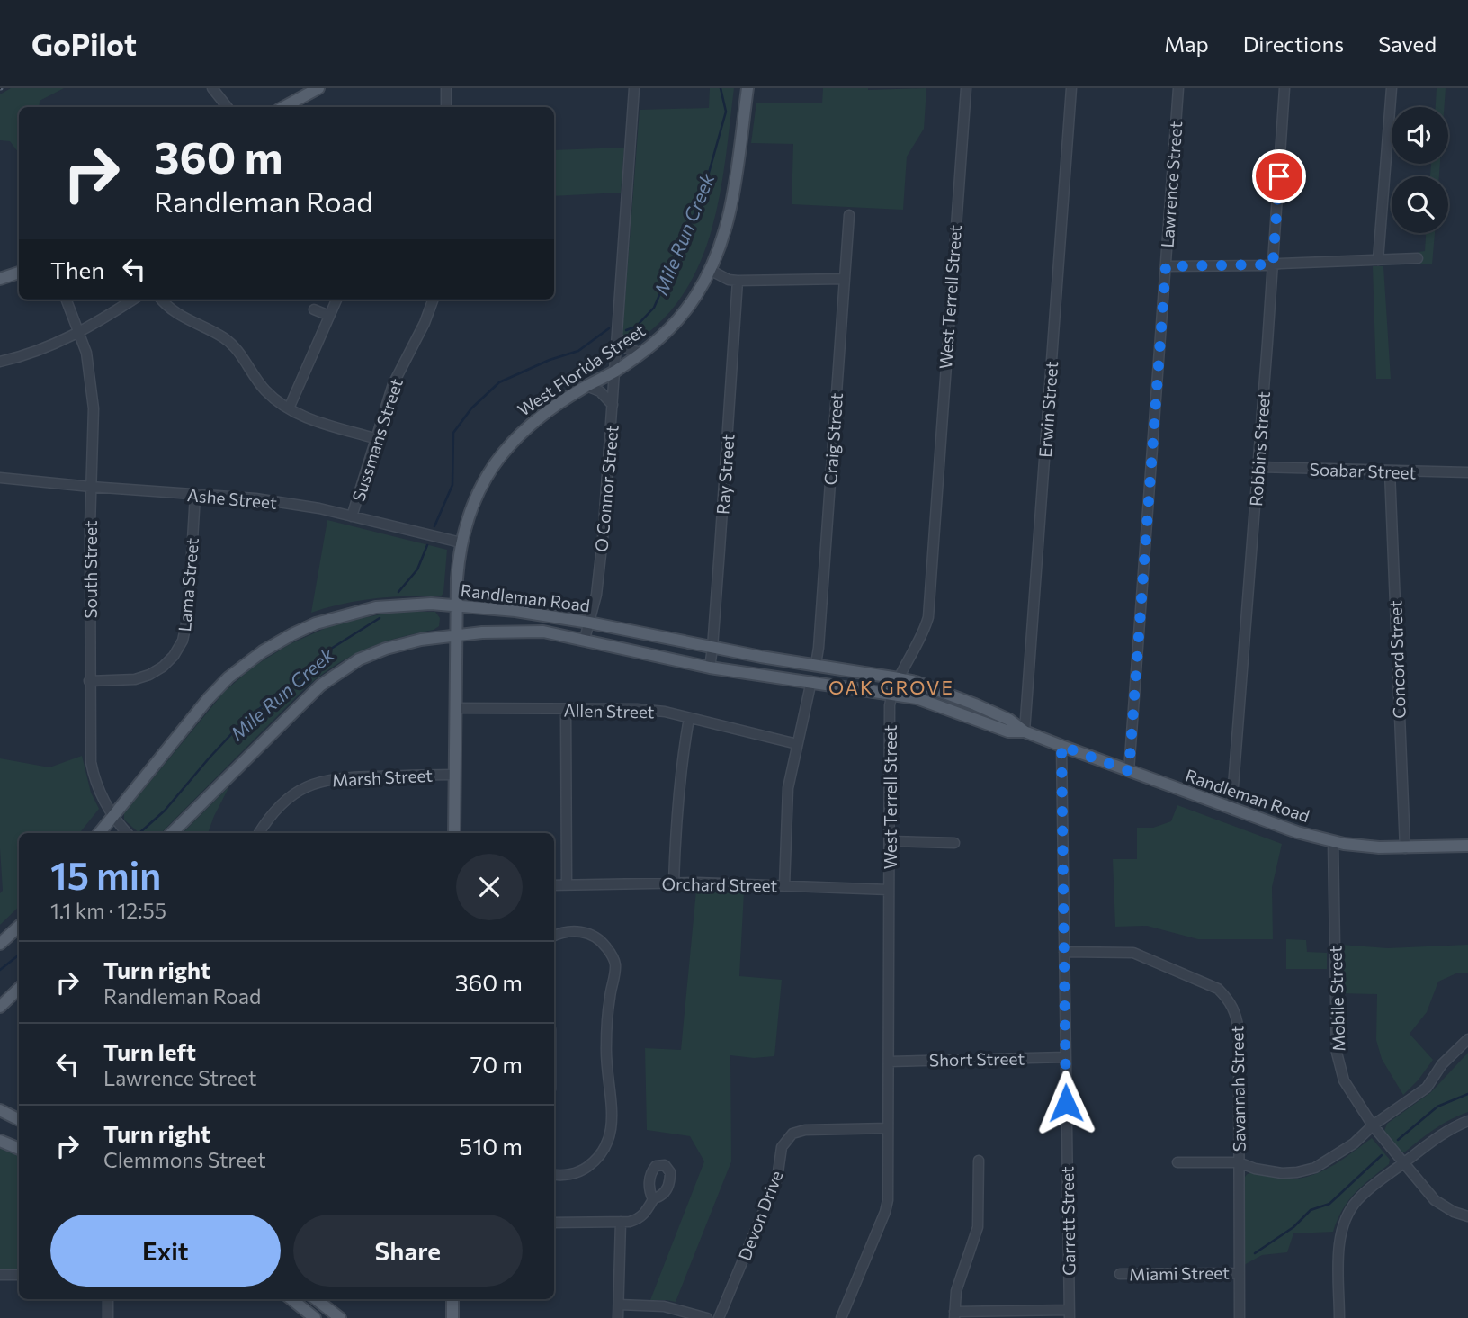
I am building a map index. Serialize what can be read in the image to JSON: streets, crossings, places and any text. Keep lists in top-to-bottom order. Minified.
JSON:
{"streets":{"main road":["West Florida Street","Randleman Road"],"street":["Lawrence Street","West Terrell Street","Erwin Street","Craig Street","Sussmans Street","Robbins Street","Soabar Street","Ray Street","O Connor Street","Ashe Street","South Street","Lama Street","Concord Street","Allen Street","Marsh Street","Orchard Street","Mobile Street","Short Street","Savannah Street","Devon Drive","Garrett Street","Miami Street"]},"crossings":[["Lawrence Street","Randleman Road"],["West Terrell Street","Randleman Road"],["West Terrell Street","Orchard Street"],["West Terrell Street","Short Street"],["West Terrell Street","Devon Drive"],["West Florida Street","O Connor Street"],["West Florida Street","Ashe Street"],["West Florida Street","Randleman Road"],["West Florida Street","Allen Street"],["West Florida Street","Marsh Street"],["Erwin Street","Randleman Road"],["Craig Street","Randleman Road"],["Sussmans Street","Ashe Street"],["Robbins Street","Soabar Street"],["Robbins Street","Randleman Road"],["Soabar Street","Concord Street"],["Ray Street","Randleman Road"],["O Connor Street","Randleman Road"],["Ashe Street","South Street"],["Ashe Street","Lama Street"],["South Street","Lama Street"],["South Street","Randleman Road"],["Randleman Road","Concord Street"],["Randleman Road","Mobile Street"],["Randleman Road","Garrett Street"],["Short Street","Garrett Street"],["Savannah Street","Garrett Street"],["Savannah Street","Miami Street"]],"districts":["OAK GROVE"],"water":["Mile Run Creek"],"page":{"header":"GoPilot","nav":["Map","Directions","Saved"],"turn":["360 m","Randleman Road"],"then":"Then","heading":["15 min","1.1 km · 12:55"],"list":[{"name":"Turn right","note":"Randleman Road","value":"360 m"},{"name":"Turn left","note":"Lawrence Street","value":"70 m"},{"name":"Turn right","note":"Clemmons Street","value":"510 m"}],"buttons":["Exit","Share"]}}
